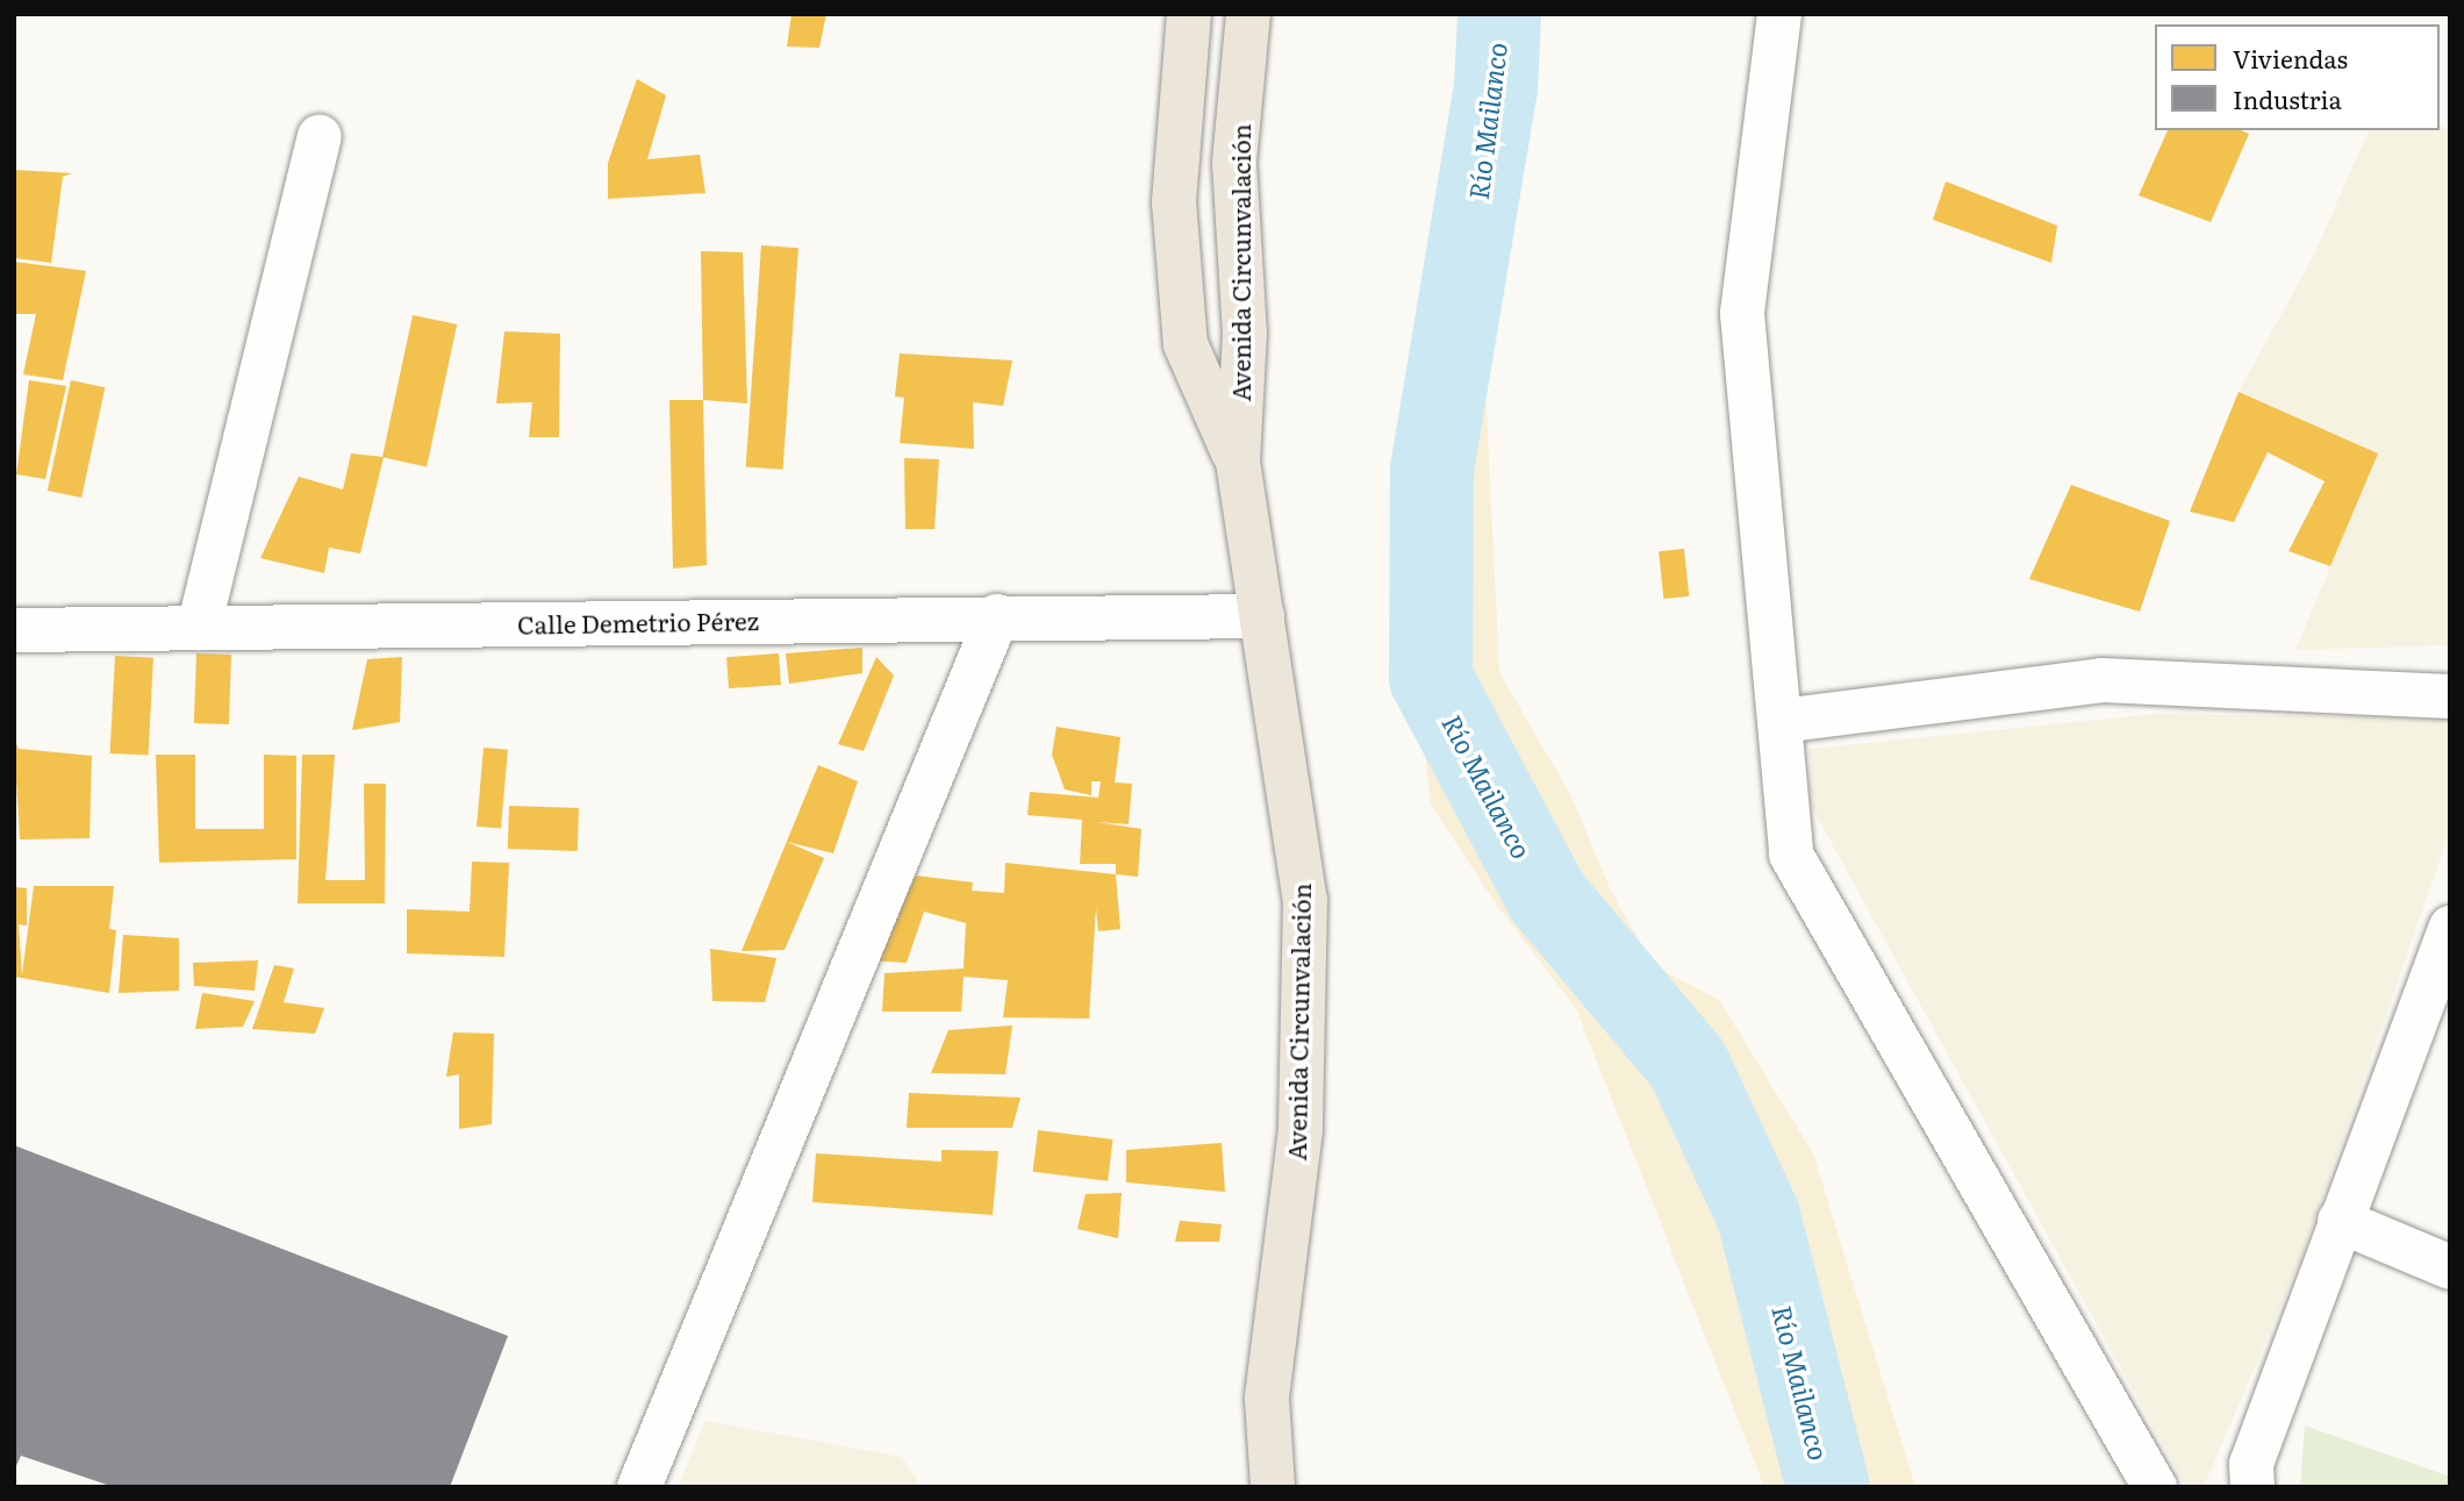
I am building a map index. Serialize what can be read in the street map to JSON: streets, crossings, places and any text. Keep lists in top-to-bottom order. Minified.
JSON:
{"streets":{"main road":["Avenida Circunvalación"],"street":["Calle Demetrio Pérez"]},"crossings":[["Avenida Circunvalación","Calle Demetrio Pérez"]],"water":["Río Mailanco"],"legend":["Viviendas","Industria"]}
